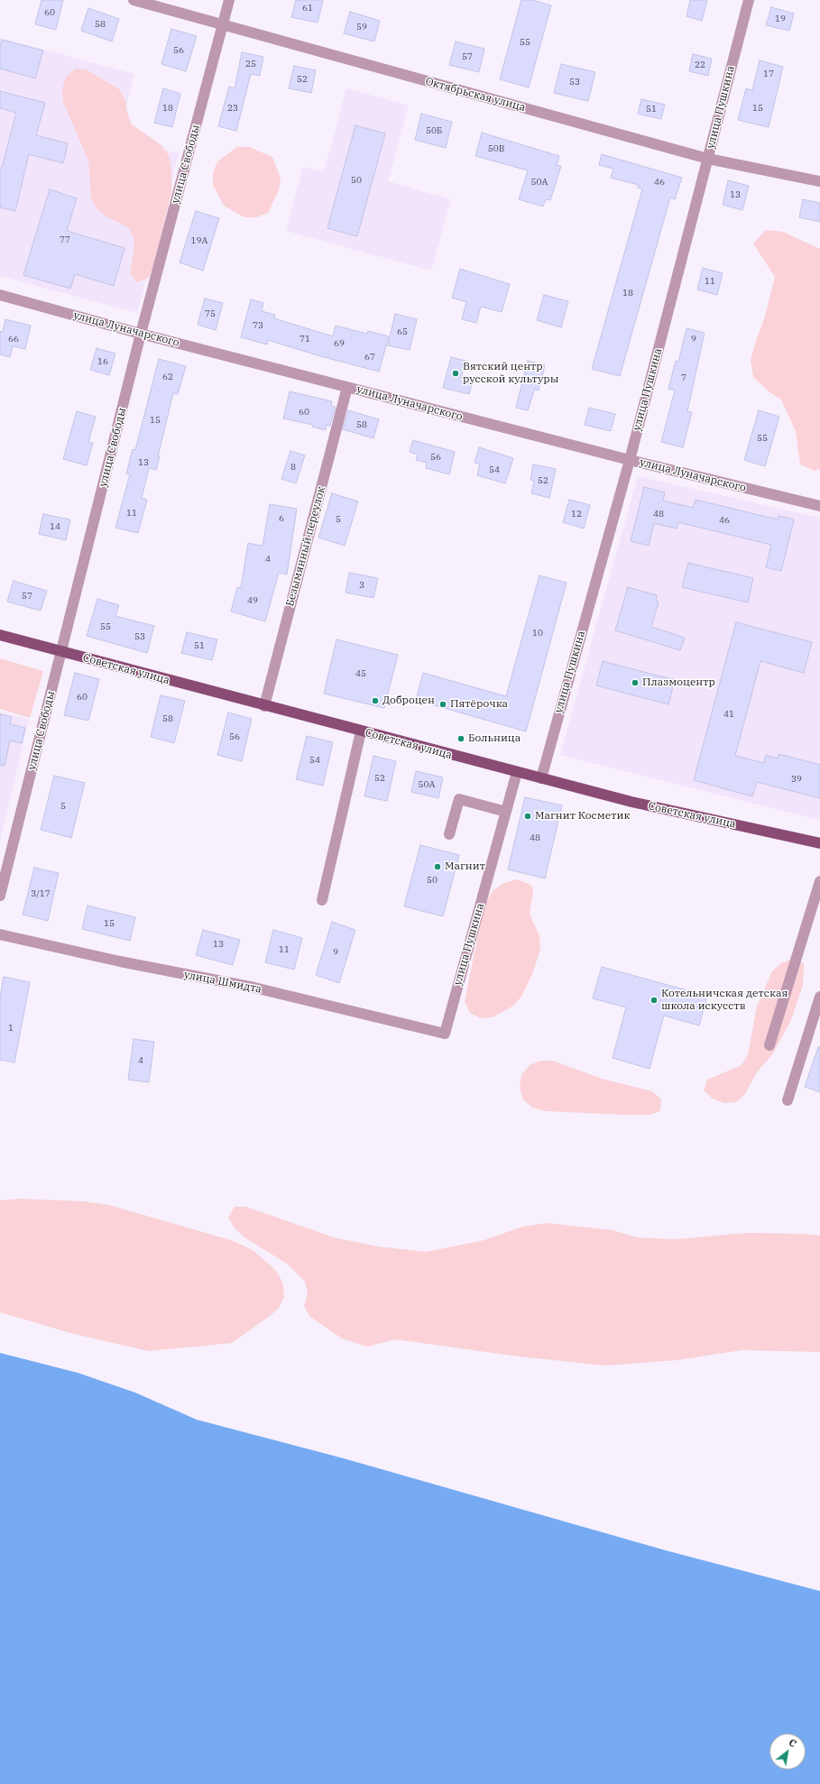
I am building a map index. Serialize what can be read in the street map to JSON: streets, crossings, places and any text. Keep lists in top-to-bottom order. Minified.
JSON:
{"streets":{"main road":["Советская улица"],"street":["Октябрьская улица","улица Пушкина","улица Свободы","улица Луначарского","Безымянный переулок","улица Шмидта"]},"crossings":[["Октябрьская улица","улица Пушкина"],["Октябрьская улица","улица Свободы"],["улица Пушкина","улица Луначарского"],["улица Пушкина","Советская улица"],["улица Пушкина","улица Шмидта"],["улица Свободы","улица Луначарского"],["улица Свободы","Советская улица"],["улица Луначарского","Безымянный переулок"],["Безымянный переулок","Советская улица"]],"places":["Вятский центр русской культуры","Плазмоцентр","Доброцен","Пятёрочка","Больница","Магнит Косметик","Магнит","Котельничская детская школа искусств"],"house_numbers":["61","60","19","58","59","55","56","57","25","22","17","52","53","18","23","15","51","50Б","50В","50","50А","46","13","77","19А","11","18","75","73","65","66","71","9","69","67","16","62","7","60","15","58","55","56","13","8","54","52","11","12","48","6","5","46","14","4","3","57","49","55","10","53","51","45","60","41","58","56","54","52","39","50А","5","48","50","3/17","15","13","11","9","1","4"],"north":"top right"}
